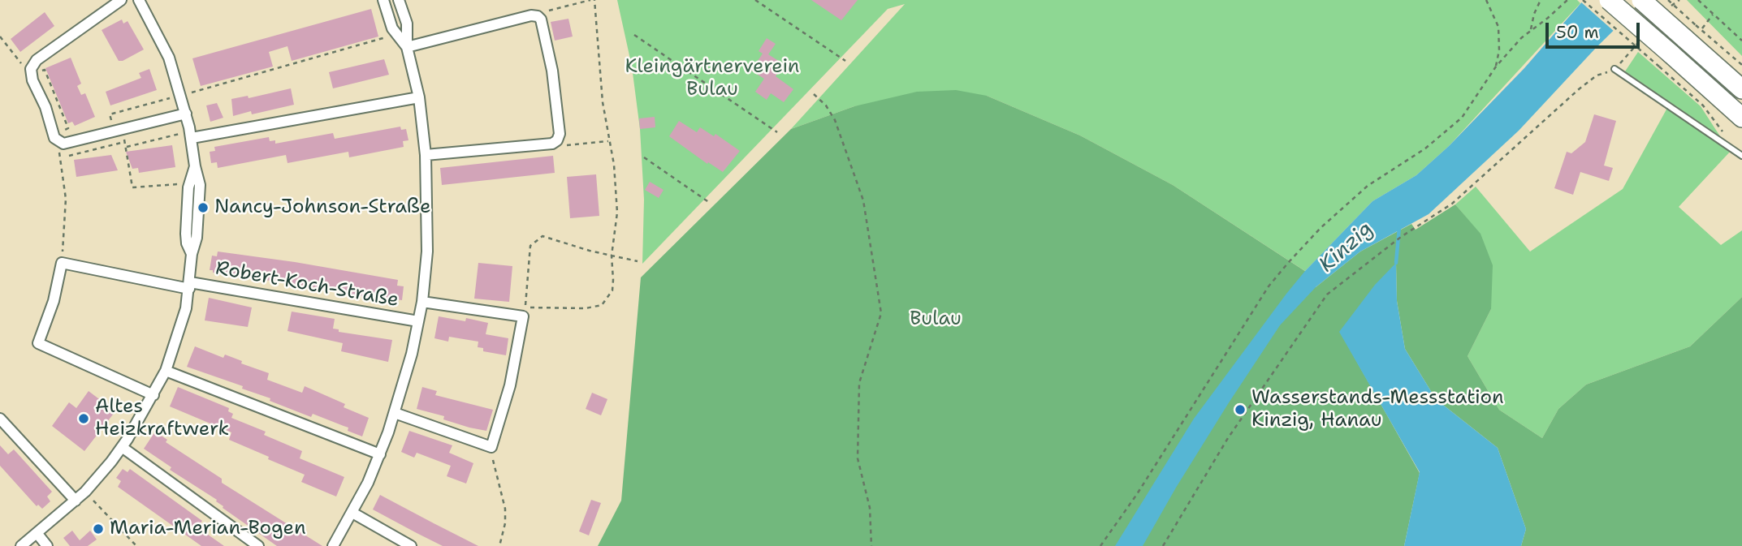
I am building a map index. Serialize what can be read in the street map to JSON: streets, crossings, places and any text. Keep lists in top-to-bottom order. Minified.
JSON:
{"streets":{"street":["Robert-Koch-Straße"]},"water":["Kinzig"],"parks":["Kleingärtnerverein Bulau","Bulau"],"places":["Nancy-Johnson-Straße","Wasserstands-Messstation Kinzig, Hanau","Altes Heizkraftwerk","Maria-Merian-Bogen"],"scale_bar":"50 m"}
